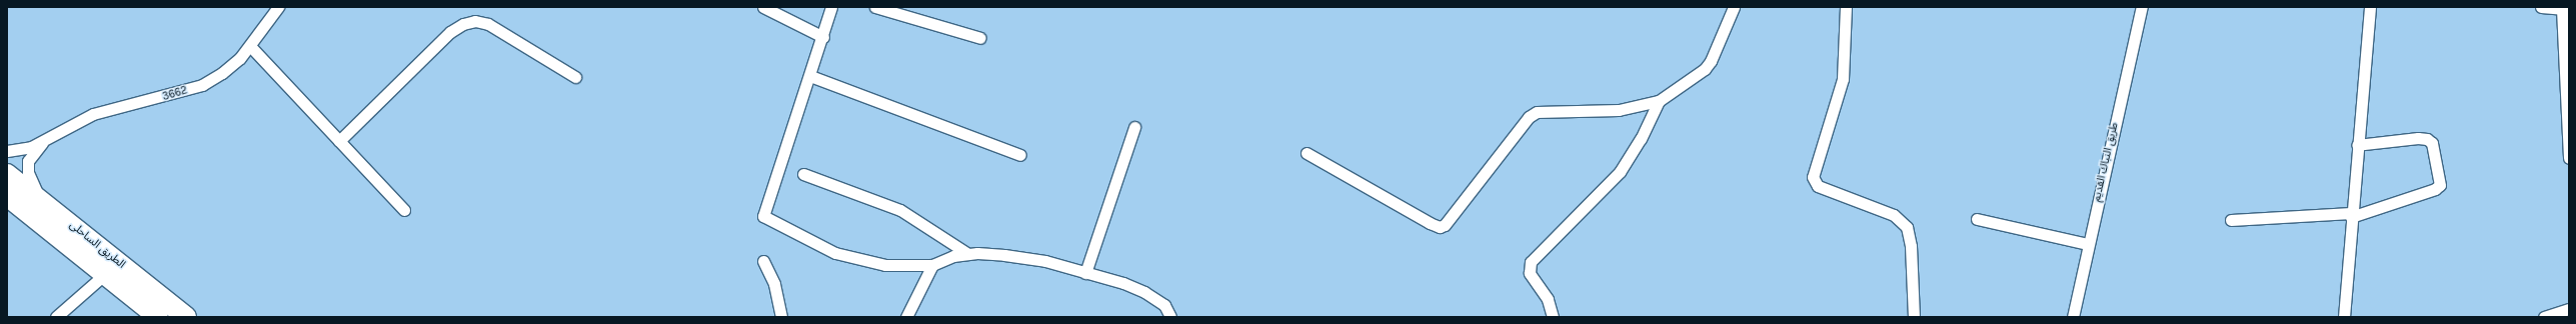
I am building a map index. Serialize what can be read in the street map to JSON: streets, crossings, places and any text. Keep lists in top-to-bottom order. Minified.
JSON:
{"streets":{"highway":["الطريق الساحلى"],"street":["3662","طريق النباك القديم"]},"crossings":[["3662","الطريق الساحلى"]]}
